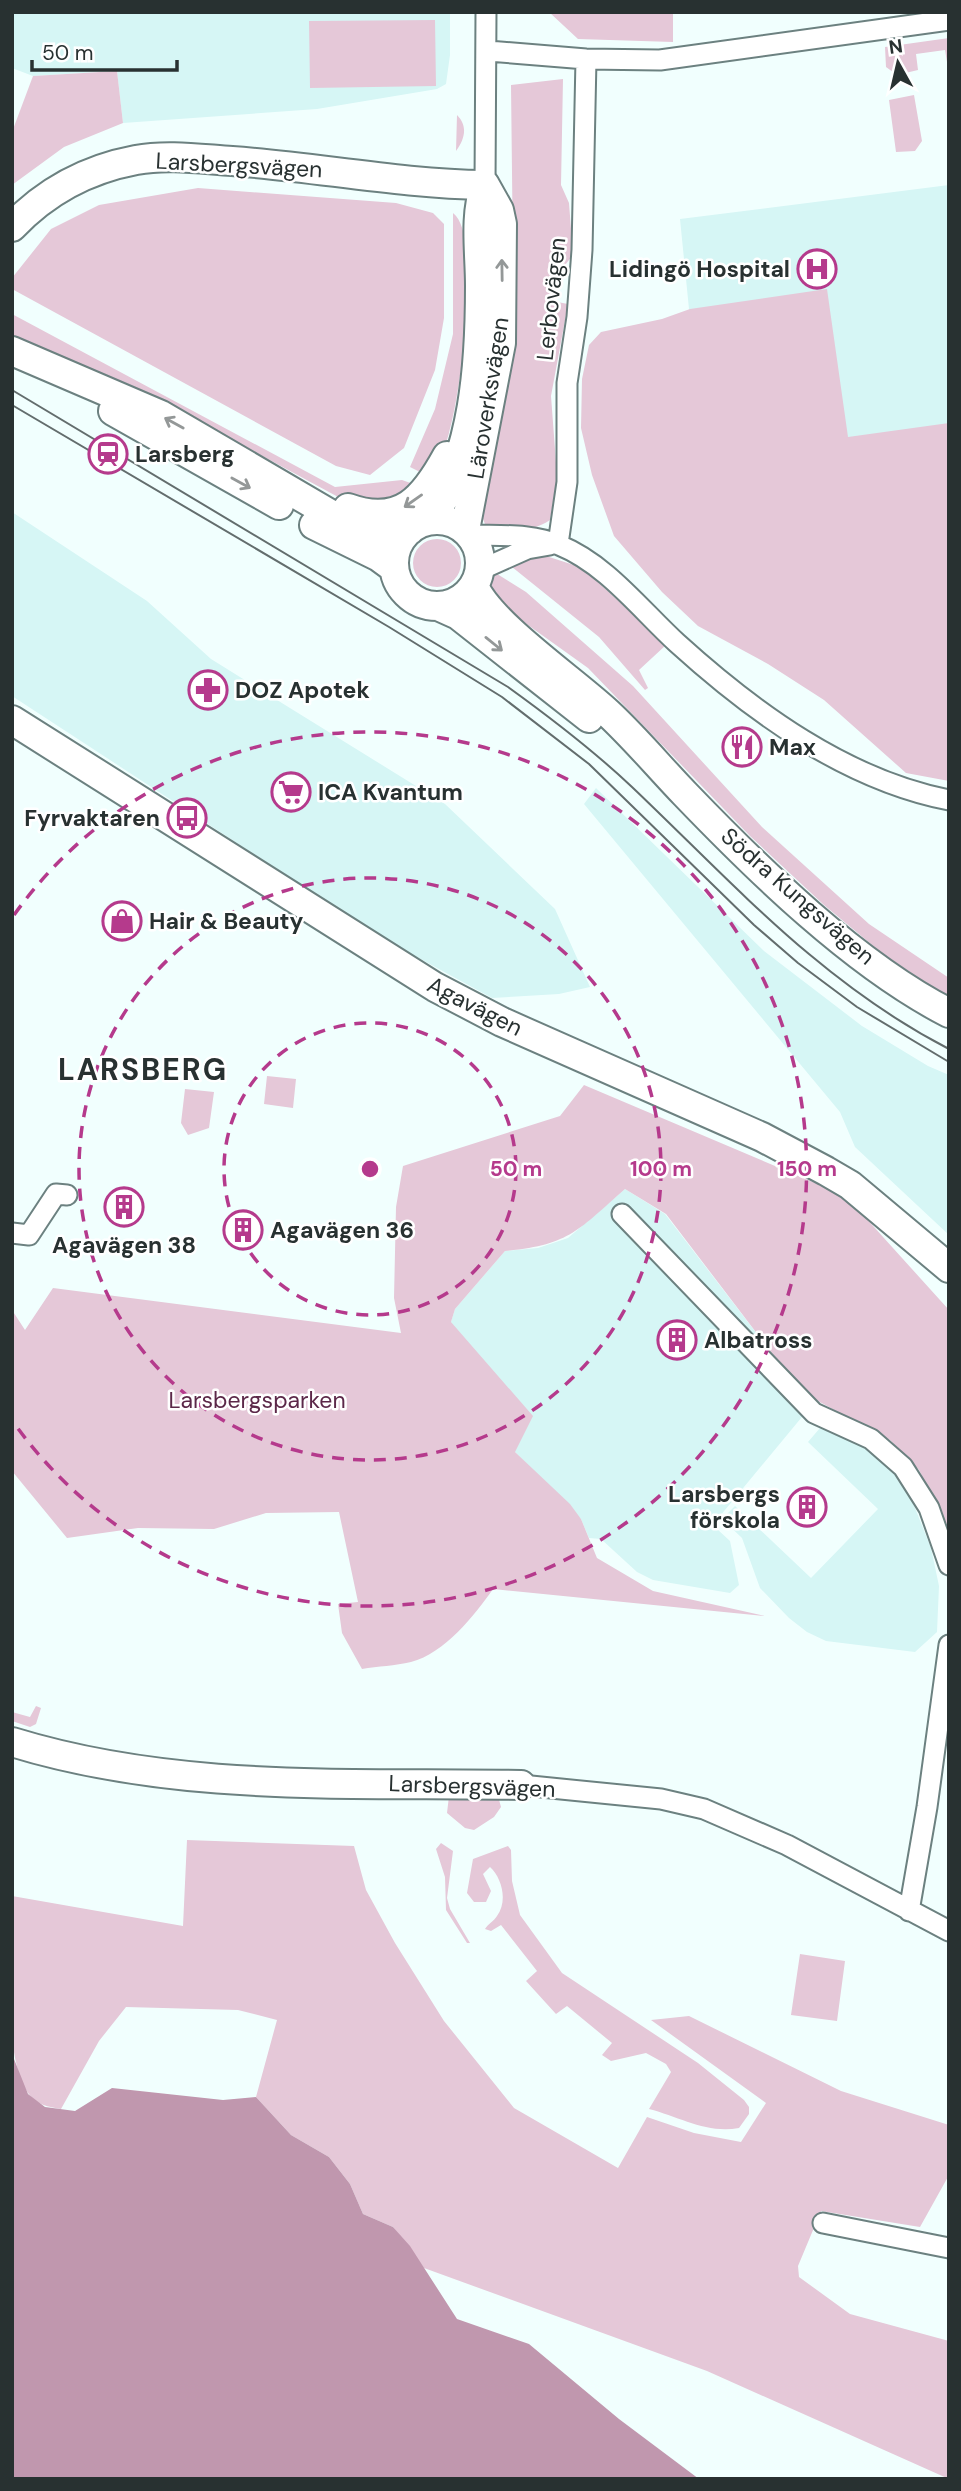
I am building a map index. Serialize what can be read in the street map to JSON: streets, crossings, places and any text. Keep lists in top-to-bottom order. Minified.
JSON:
{"streets":{"street":["Larsbergsvägen","Lerbovägen","Läroverksvägen","Södra Kungsvägen","Agavägen"]},"crossings":[["Larsbergsvägen","Läroverksvägen"],["Läroverksvägen","Södra Kungsvägen"]],"districts":["LARSBERG"],"parks":["Larsbergsparken"],"places":{"hospital":["Lidingö Hospital"],"station":["Larsberg"],"pharmacy":["DOZ Apotek"],"restaurant":["Max"],"supermarket":["ICA Kvantum"],"bus stop":["Fyrvaktaren"],"shop":["Hair & Beauty"],"building":["Agavägen 38","Agavägen 36","Albatross","Larsbergs förskola"]},"scale_bar":"50 m","north":"top","rings":["50 m","100 m","150 m"]}
